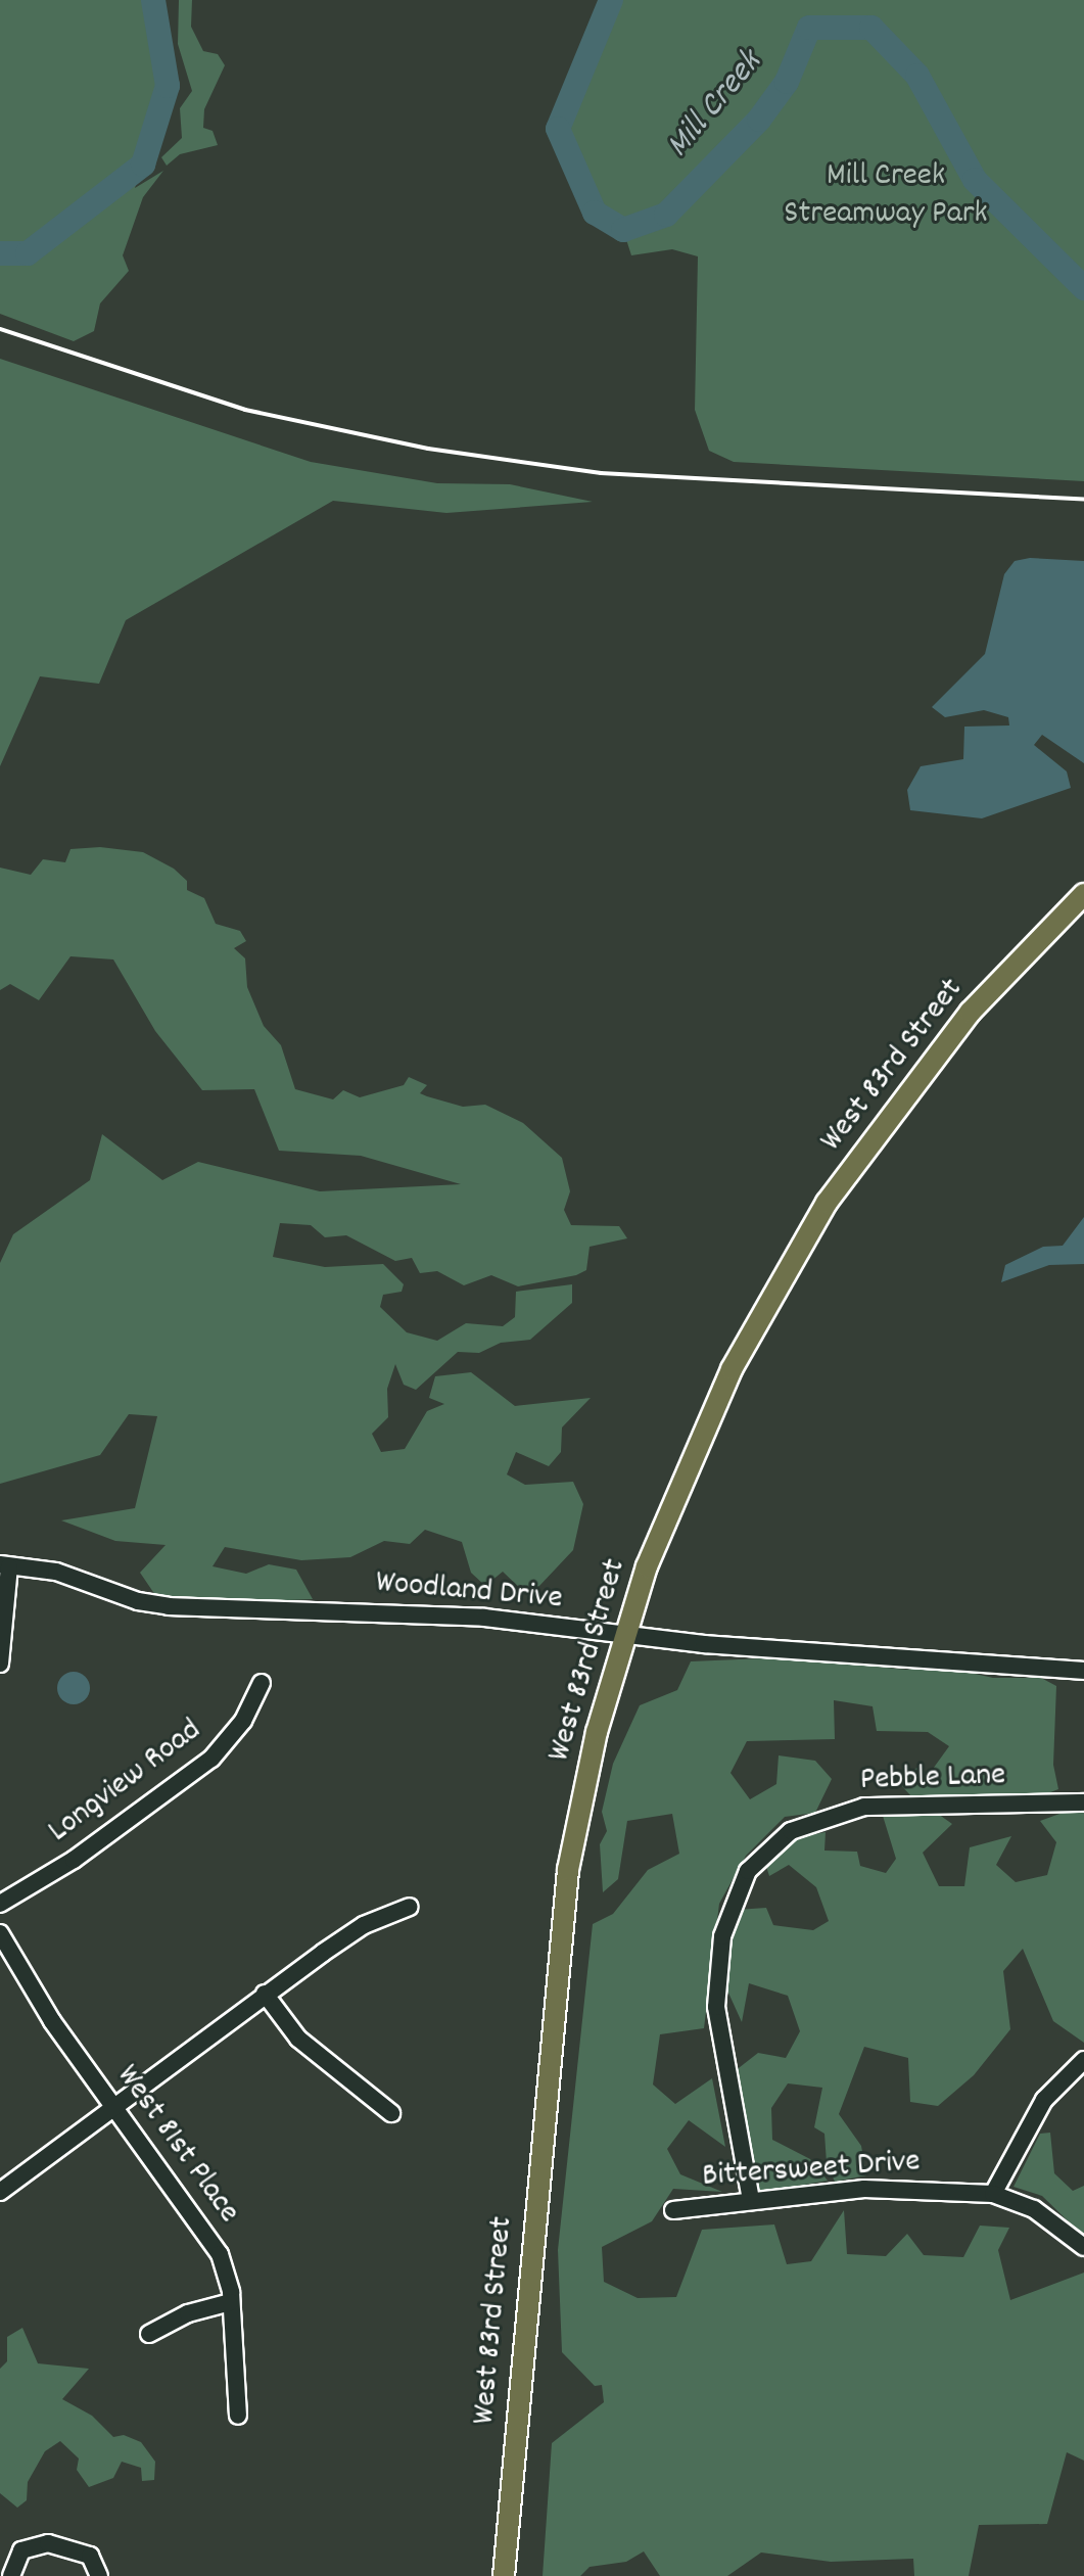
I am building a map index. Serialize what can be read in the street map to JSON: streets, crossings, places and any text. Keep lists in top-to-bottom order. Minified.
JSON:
{"streets":{"main road":["West 83rd Street"],"street":["Woodland Drive","Pebble Lane","Longview Road","West 81st Place","Bittersweet Drive"]},"crossings":[["West 83rd Street","Woodland Drive"],["Pebble Lane","Bittersweet Drive"]],"water":["Mill Creek"],"parks":["Mill Creek Streamway Park"]}
